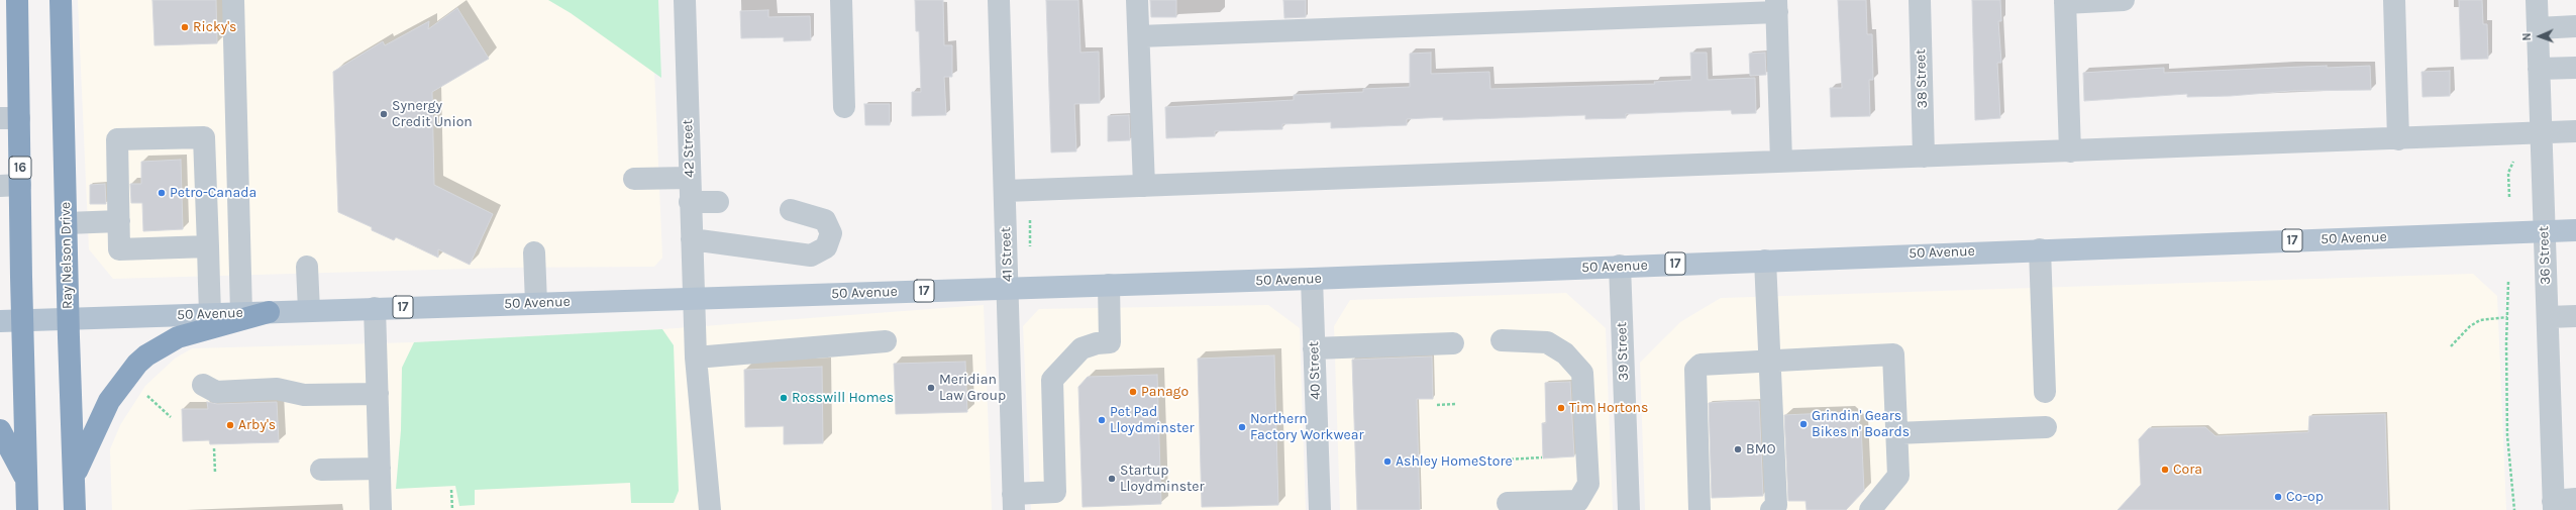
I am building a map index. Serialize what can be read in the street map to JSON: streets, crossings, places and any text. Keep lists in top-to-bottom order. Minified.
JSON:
{"streets":{"highway":["16","Ray Nelson Drive"],"main road":["50 Avenue","17"],"street":["38 Street","42 Street","41 Street","36 Street","39 Street","40 Street"]},"crossings":[["42 Street","50 Avenue"],["16","50 Avenue"],["50 Avenue","41 Street"],["50 Avenue","Ray Nelson Drive"],["50 Avenue","36 Street"],["50 Avenue","39 Street"],["50 Avenue","40 Street"]],"places":["Ricky's","Synergy Credit Union","Petro-Canada","Meridian Law Group","Panago","Rosswill Homes","Tim Hortons","Pet Pad Lloydminster","Grindin' Gears Bikes n' Boards","Arby's","Northern Factory Workwear","BMO","Ashley HomeStore","Cora","Startup Lloydminster","Co-op"],"north":"left"}
